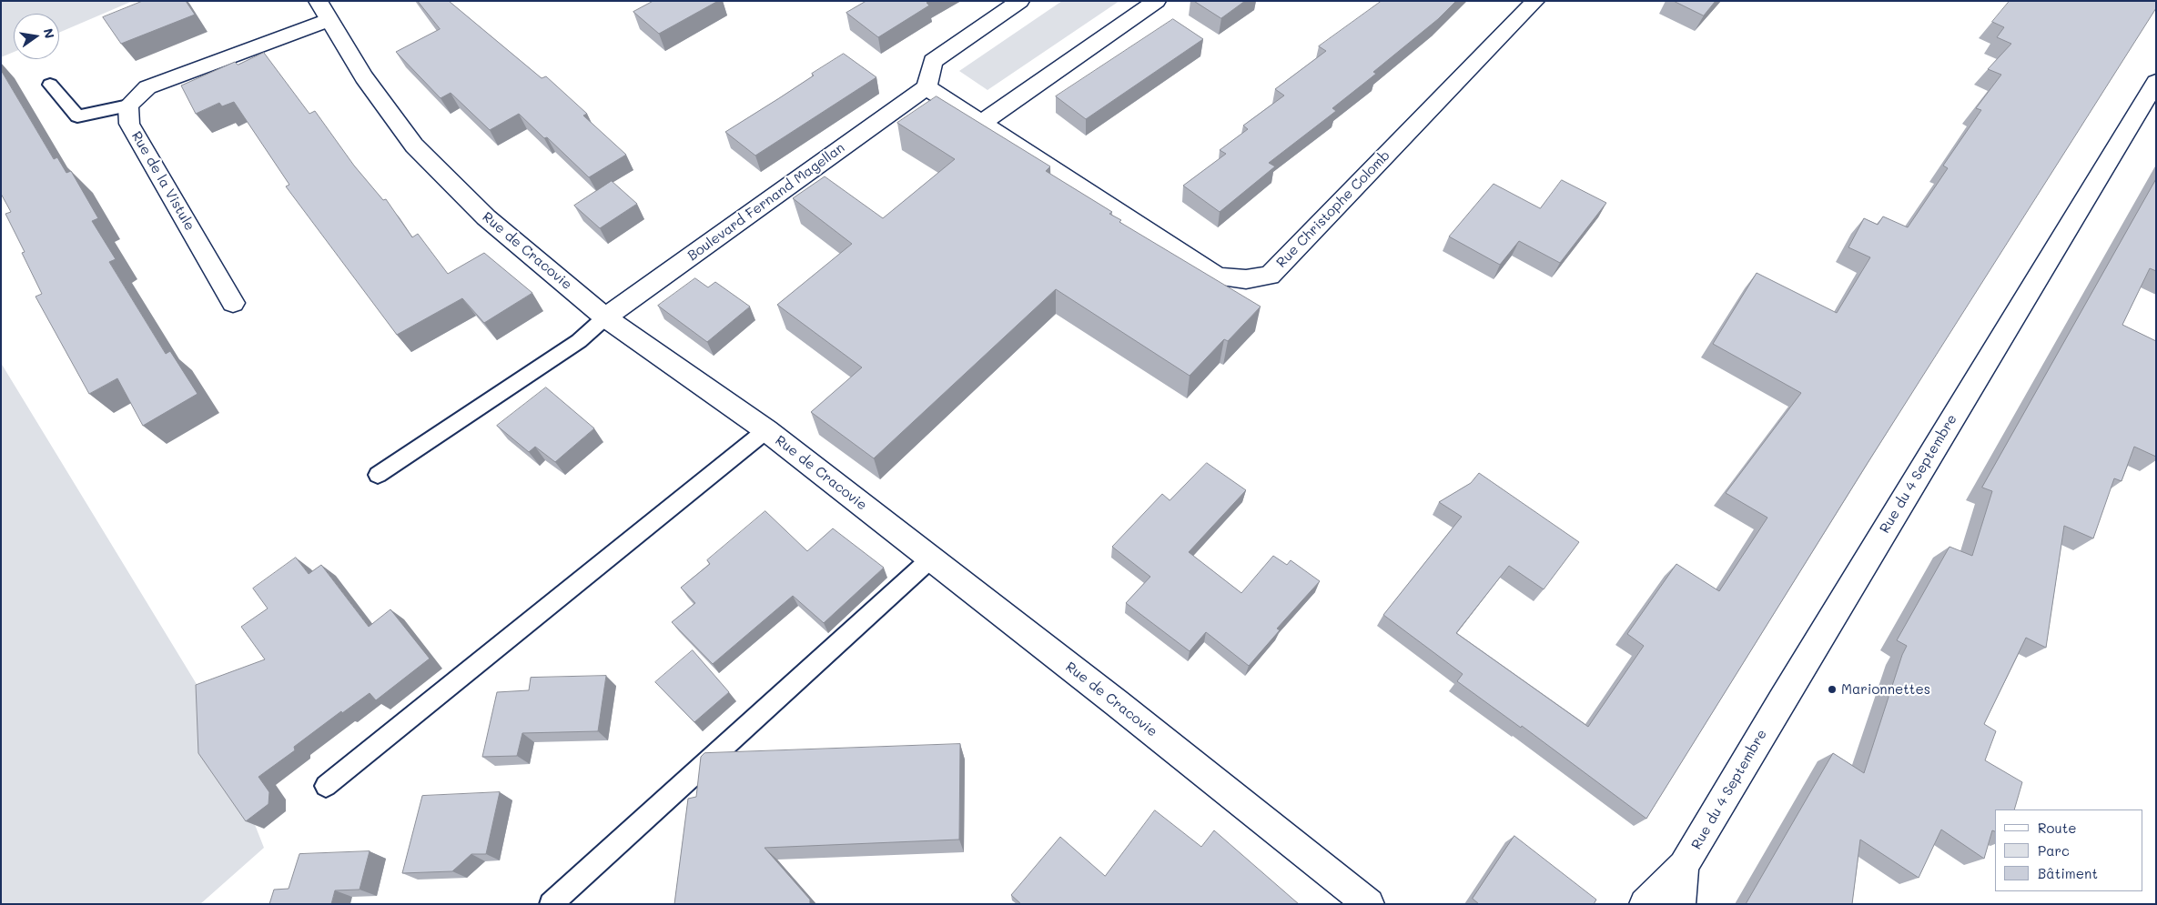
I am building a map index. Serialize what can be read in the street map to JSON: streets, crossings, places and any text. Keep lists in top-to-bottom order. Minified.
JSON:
{"streets":{"street":["Rue de la Vistule","Boulevard Fernand Magellan","Rue Christophe Colomb","Rue de Cracovie","Rue du 4 Septembre"]},"crossings":[["Boulevard Fernand Magellan","Rue de Cracovie"]],"places":["Marionnettes"],"legend":["Route","Parc","Bâtiment"],"north":"right"}
